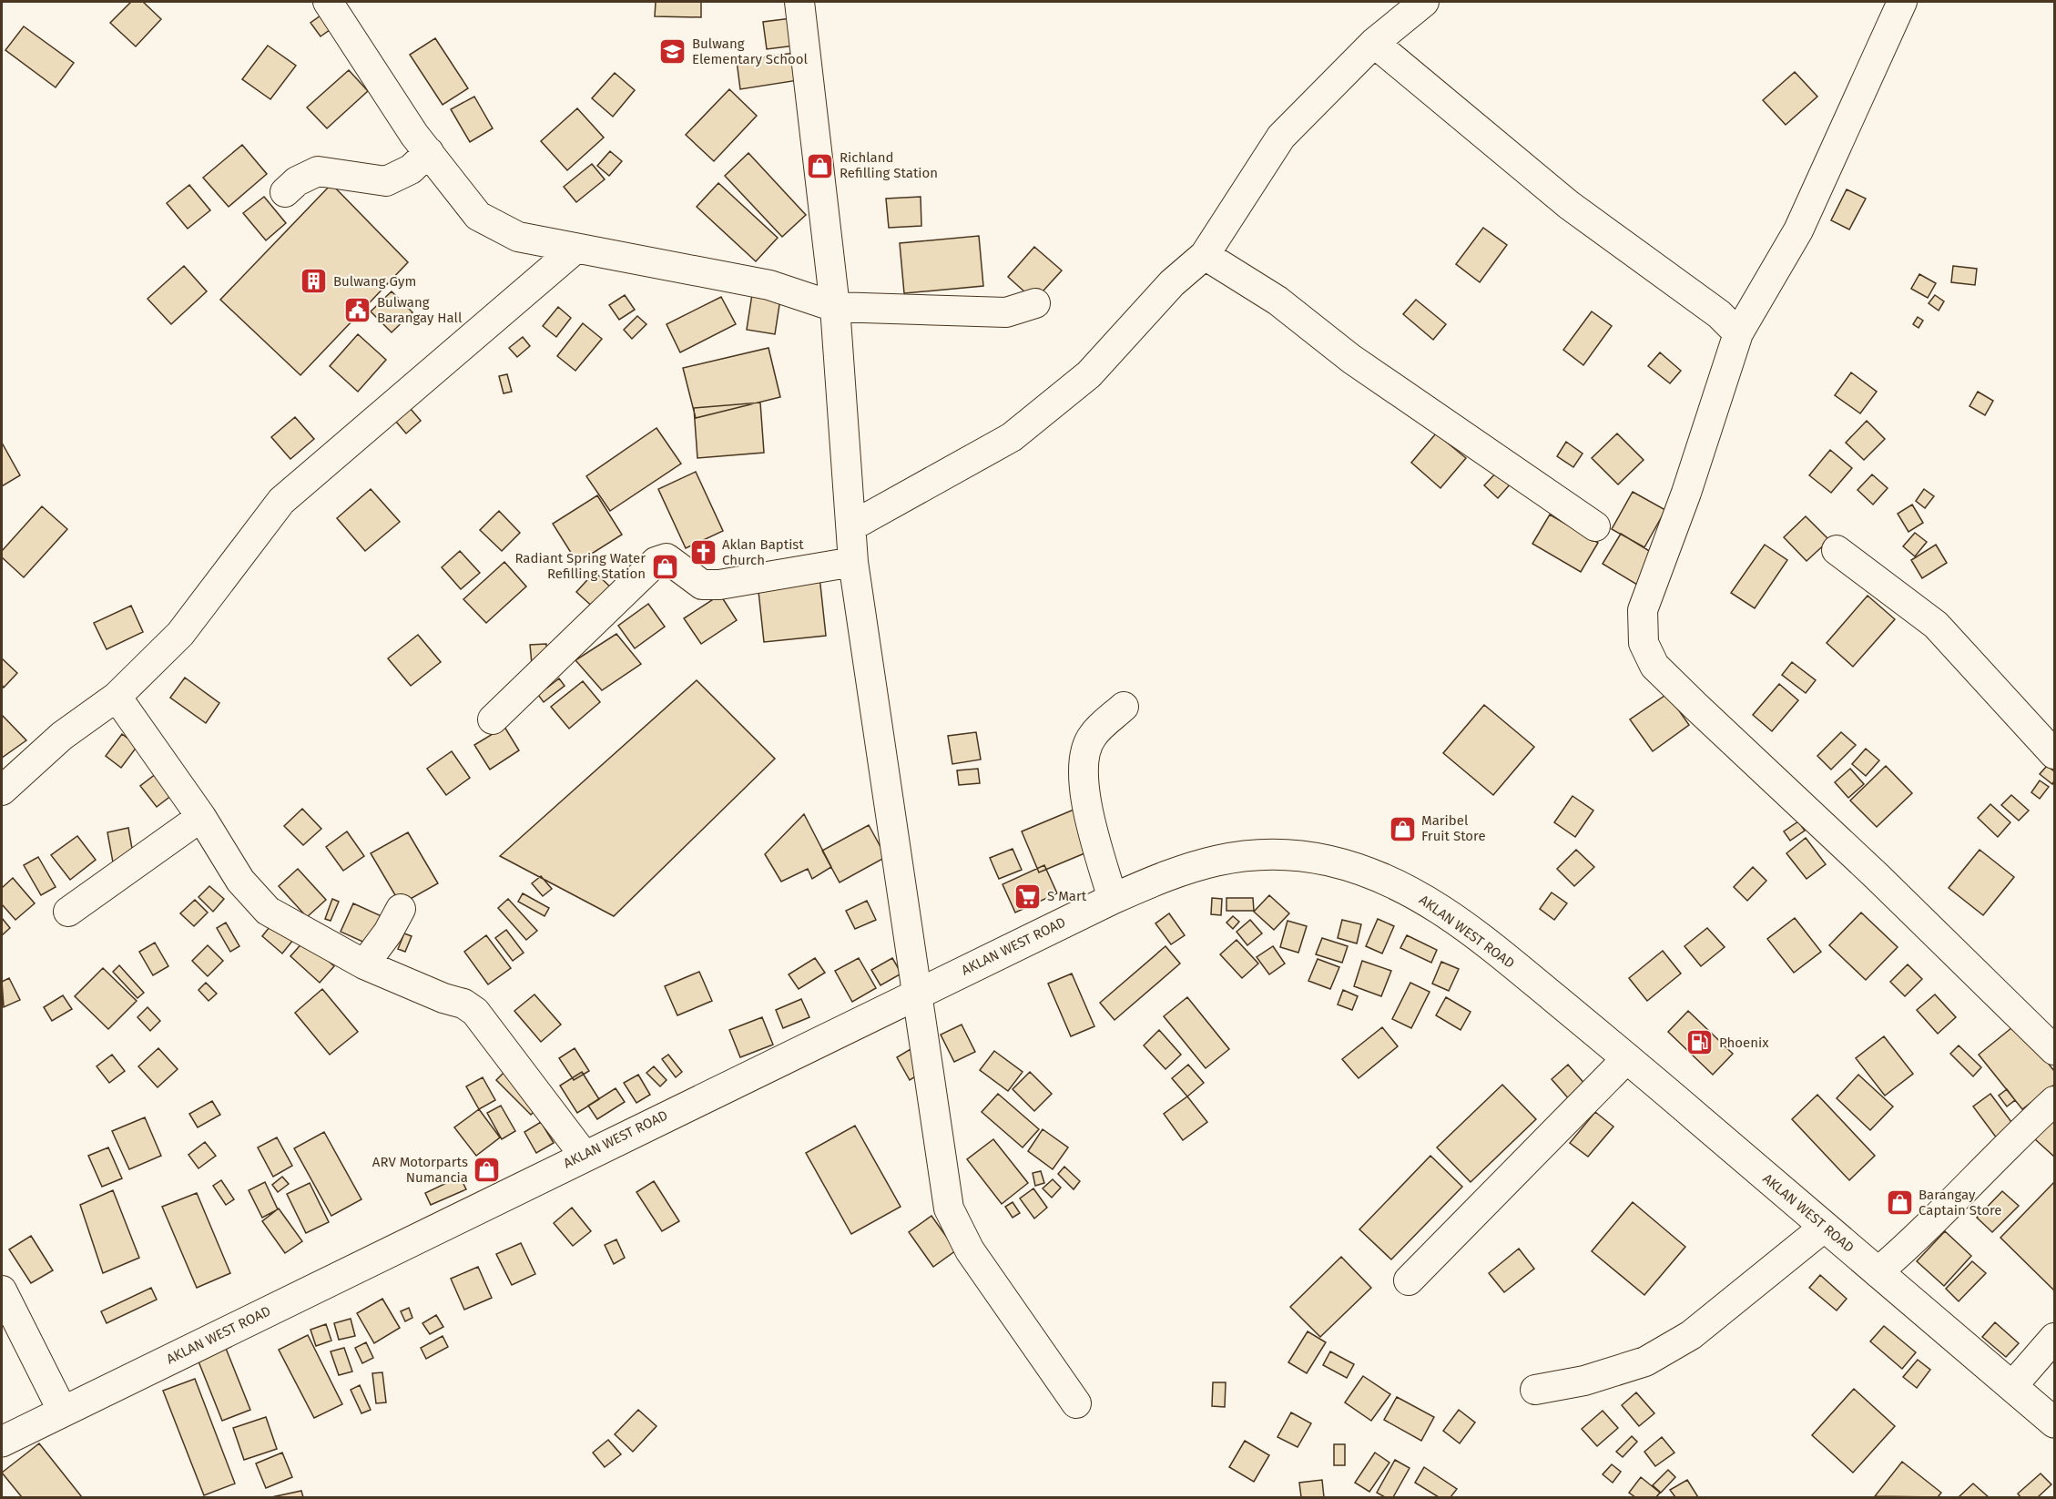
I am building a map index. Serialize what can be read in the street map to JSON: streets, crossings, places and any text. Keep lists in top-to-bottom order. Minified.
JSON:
{"streets":{"main road":["AKLAN WEST ROAD"]},"places":{"school or university":["Bulwang Elementary School"],"shop":["Richland Refilling Station","Radiant Spring Water Refilling Station","Maribel Fruit Store","ARV Motorparts Numancia","Barangay Captain Store"],"building":["Bulwang Gym"],"public building":["Bulwang Barangay Hall"],"church":["Aklan Baptist Church"],"supermarket":["S Mart"],"fuel station":["Phoenix"]}}
